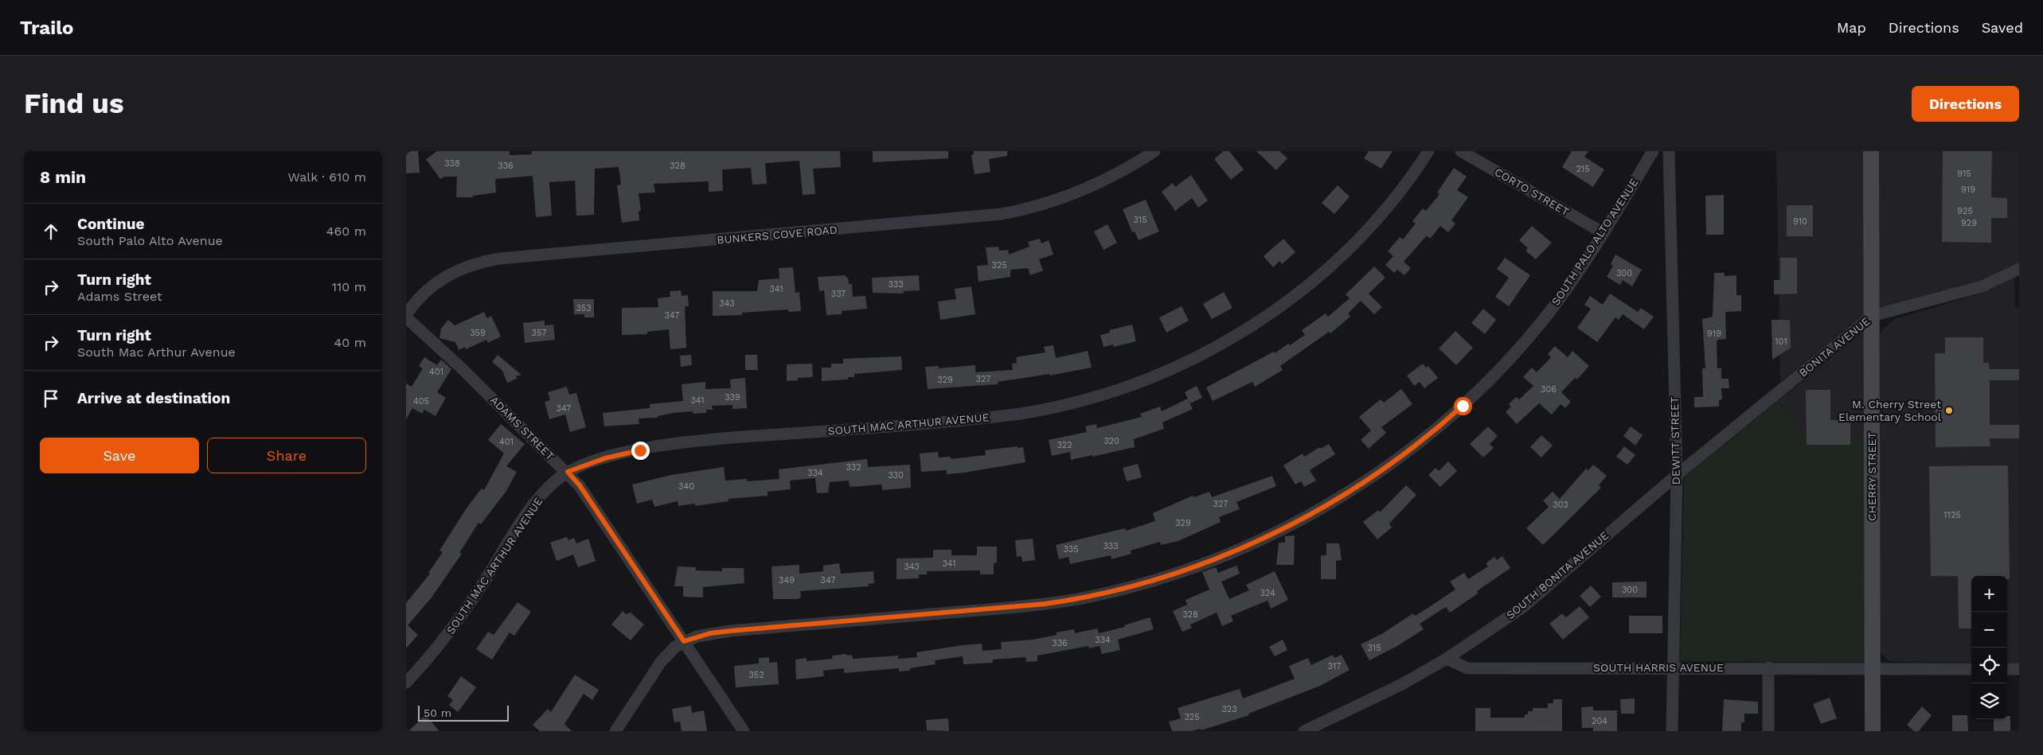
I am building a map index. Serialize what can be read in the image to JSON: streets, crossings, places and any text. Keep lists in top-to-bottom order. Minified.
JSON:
{"streets":{"street":["CORTO STREET","BUNKERS COVE ROAD","SOUTH PALO ALTO AVENUE","BONITA AVENUE","SOUTH MAC ARTHUR AVENUE","ADAMS STREET","DEWITT STREET","CHERRY STREET","SOUTH BONITA AVENUE","SOUTH HARRIS AVENUE"]},"crossings":[["CORTO STREET","SOUTH PALO ALTO AVENUE"],["BUNKERS COVE ROAD","ADAMS STREET"],["SOUTH PALO ALTO AVENUE","ADAMS STREET"],["BONITA AVENUE","DEWITT STREET"],["BONITA AVENUE","CHERRY STREET"],["BONITA AVENUE","SOUTH BONITA AVENUE"],["SOUTH MAC ARTHUR AVENUE","ADAMS STREET"],["DEWITT STREET","SOUTH BONITA AVENUE"],["DEWITT STREET","SOUTH HARRIS AVENUE"],["CHERRY STREET","SOUTH HARRIS AVENUE"],["SOUTH BONITA AVENUE","SOUTH HARRIS AVENUE"]],"places":["M. Cherry Street Elementary School"],"house_numbers":["338","336","328","215","915","919","925","315","910","929","325","300","333","341","337","343","353","347","359","357","919","101","401","327","329","306","339","341","405","347","320","401","322","332","334","330","340","327","303","1125","329","333","335","341","343","349","347","300","324","328","334","336","315","317","352","323","325","204"],"scale_bar":"50 m","page":{"header":"Trailo","nav":["Map","Directions","Saved"],"buttons":["Directions",["Save","Share"]],"title":"Find us","heading":["8 min","Walk · 610 m"],"list":[["Continue","South Palo Alto Avenue","460 m"],["Turn right","Adams Street","110 m"],["Turn right","South Mac Arthur Avenue","40 m"],"Arrive at destination"],"map_buttons":["+","−"],"scale":"50 m"}}
